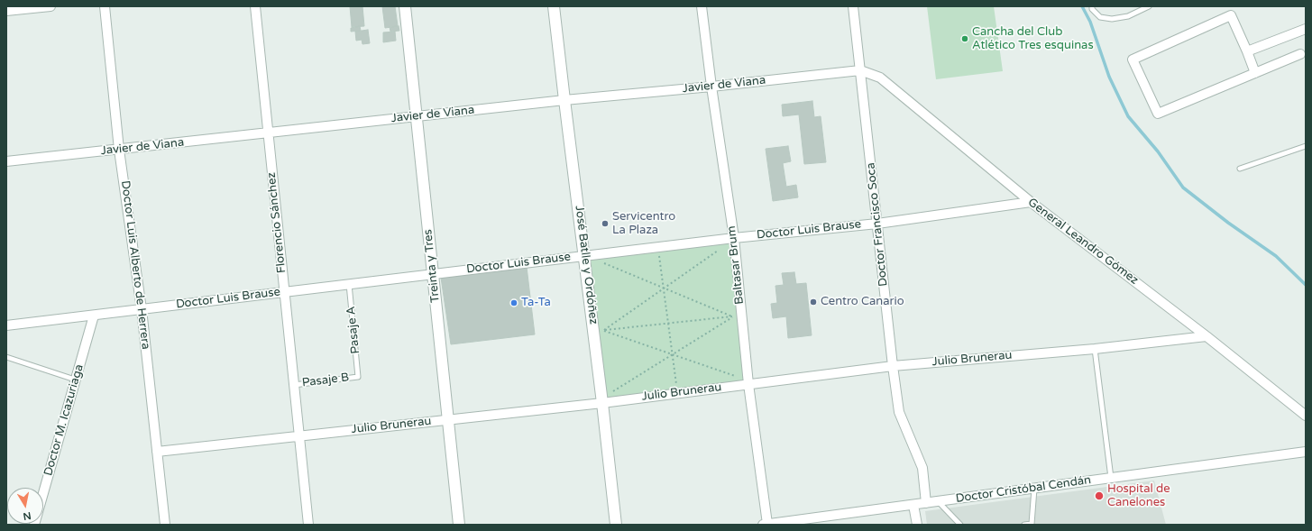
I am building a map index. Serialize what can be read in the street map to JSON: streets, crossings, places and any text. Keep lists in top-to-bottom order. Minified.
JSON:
{"streets":{"street":["Javier de Viana","Florencio Sánchez","Doctor Francisco Soca","Doctor Luis Brause","General Leandro Gómez","Doctor Luis Alberto de Herrera","José Batlle y Ordóñez","Baltasar Brum","Treinta y Tres","Julio Brunerau","Doctor M. Icazuriaga","Doctor Cristóbal Cendán"],"lane":["Pasaje A","Pasaje B"]},"crossings":[["Javier de Viana","Florencio Sánchez"],["Javier de Viana","Doctor Francisco Soca"],["Javier de Viana","General Leandro Gómez"],["Javier de Viana","Doctor Luis Alberto de Herrera"],["Javier de Viana","José Batlle y Ordóñez"],["Javier de Viana","Baltasar Brum"],["Javier de Viana","Treinta y Tres"],["Florencio Sánchez","Doctor Luis Brause"],["Florencio Sánchez","Julio Brunerau"],["Florencio Sánchez","Pasaje B"],["Doctor Francisco Soca","Doctor Luis Brause"],["Doctor Francisco Soca","General Leandro Gómez"],["Doctor Francisco Soca","Julio Brunerau"],["Doctor Francisco Soca","Doctor Cristóbal Cendán"],["Doctor Luis Brause","General Leandro Gómez"],["Doctor Luis Brause","Doctor Luis Alberto de Herrera"],["Doctor Luis Brause","José Batlle y Ordóñez"],["Doctor Luis Brause","Baltasar Brum"],["Doctor Luis Brause","Treinta y Tres"],["Doctor Luis Brause","Pasaje A"],["Doctor Luis Brause","Doctor M. Icazuriaga"],["General Leandro Gómez","Julio Brunerau"],["Doctor Luis Alberto de Herrera","Julio Brunerau"],["José Batlle y Ordóñez","Julio Brunerau"],["Baltasar Brum","Julio Brunerau"],["Baltasar Brum","Doctor Cristóbal Cendán"],["Treinta y Tres","Julio Brunerau"],["Pasaje A","Pasaje B"]],"places":["Cancha del Club Atlético Tres esquinas","Servicentro La Plaza","Centro Canario","Ta-Ta","Hospital de Canelones"],"north":"bottom"}
